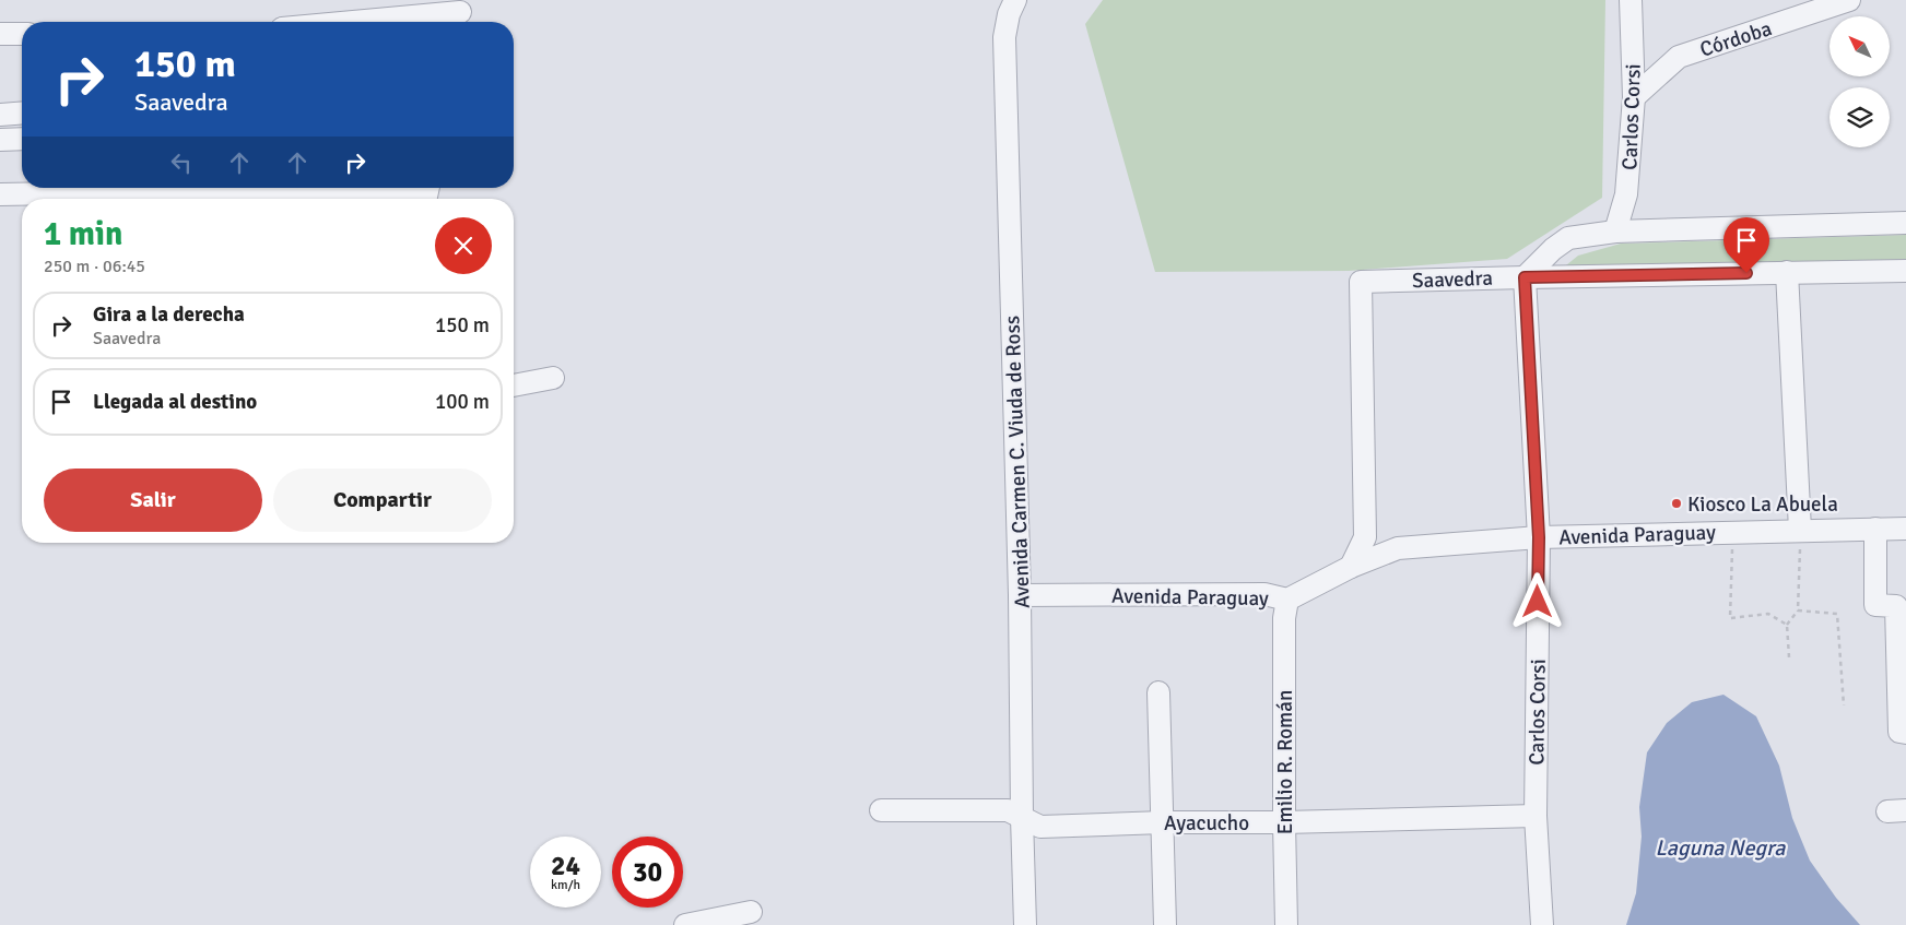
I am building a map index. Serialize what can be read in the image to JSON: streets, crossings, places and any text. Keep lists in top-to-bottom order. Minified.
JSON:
{"streets":{"street":["Córdoba","Carlos Corsi","Saavedra","Avenida Carmen C. Viuda de Ross","Avenida Paraguay","Emilio R. Román","Ayacucho"]},"crossings":[["Córdoba","Carlos Corsi"],["Carlos Corsi","Saavedra"],["Carlos Corsi","Avenida Paraguay"],["Carlos Corsi","Ayacucho"],["Saavedra","Avenida Paraguay"],["Avenida Carmen C. Viuda de Ross","Avenida Paraguay"],["Avenida Carmen C. Viuda de Ross","Ayacucho"],["Avenida Paraguay","Emilio R. Román"],["Emilio R. Román","Ayacucho"]],"water":["Laguna Negra"],"places":["Kiosco La Abuela"],"north":"top left","page":{"turn":["150 m","Saavedra"],"heading":["1 min","250 m · 06:45"],"list":[{"name":"Gira a la derecha","note":"Saavedra","value":"150 m"},{"name":"Llegada al destino","value":"100 m"}],"buttons":["Salir","Compartir"],"speed":"24 km/h","limit":"30"}}
